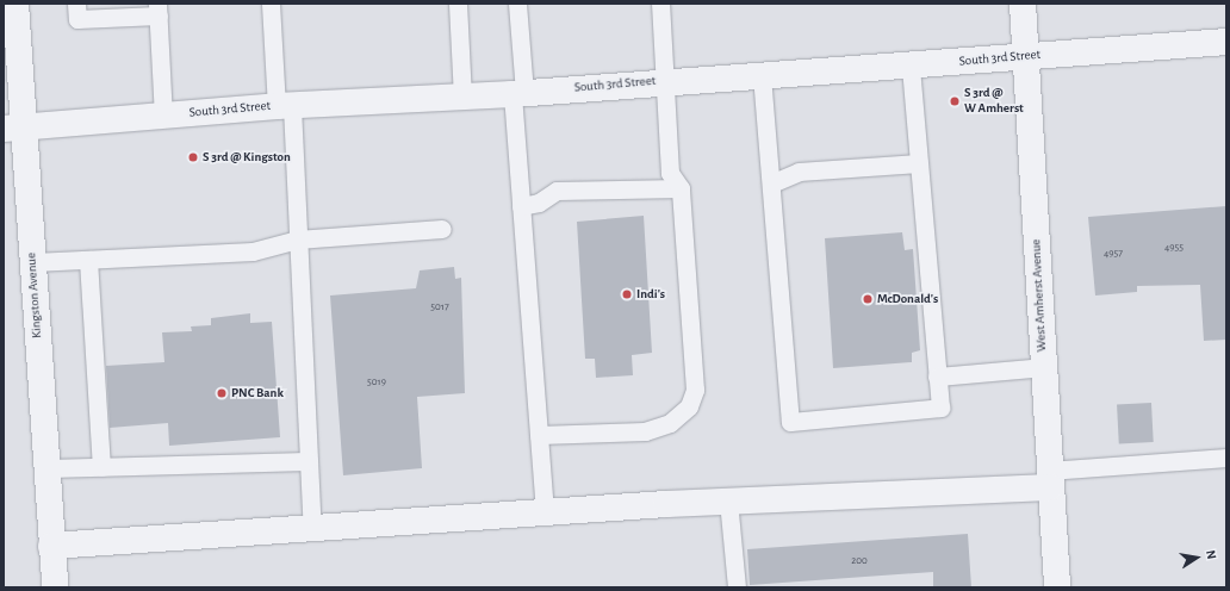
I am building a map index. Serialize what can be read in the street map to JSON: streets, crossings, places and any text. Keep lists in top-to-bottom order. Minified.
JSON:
{"streets":{"street":["South 3rd Street","Kingston Avenue","West Amherst Avenue"]},"crossings":[["South 3rd Street","Kingston Avenue"],["South 3rd Street","West Amherst Avenue"]],"places":["S 3rd @ W Amherst","S 3rd @ Kingston","Indi's","McDonald's","PNC Bank"],"house_numbers":["4955","4957","5017","5019","200"],"north":"right"}
